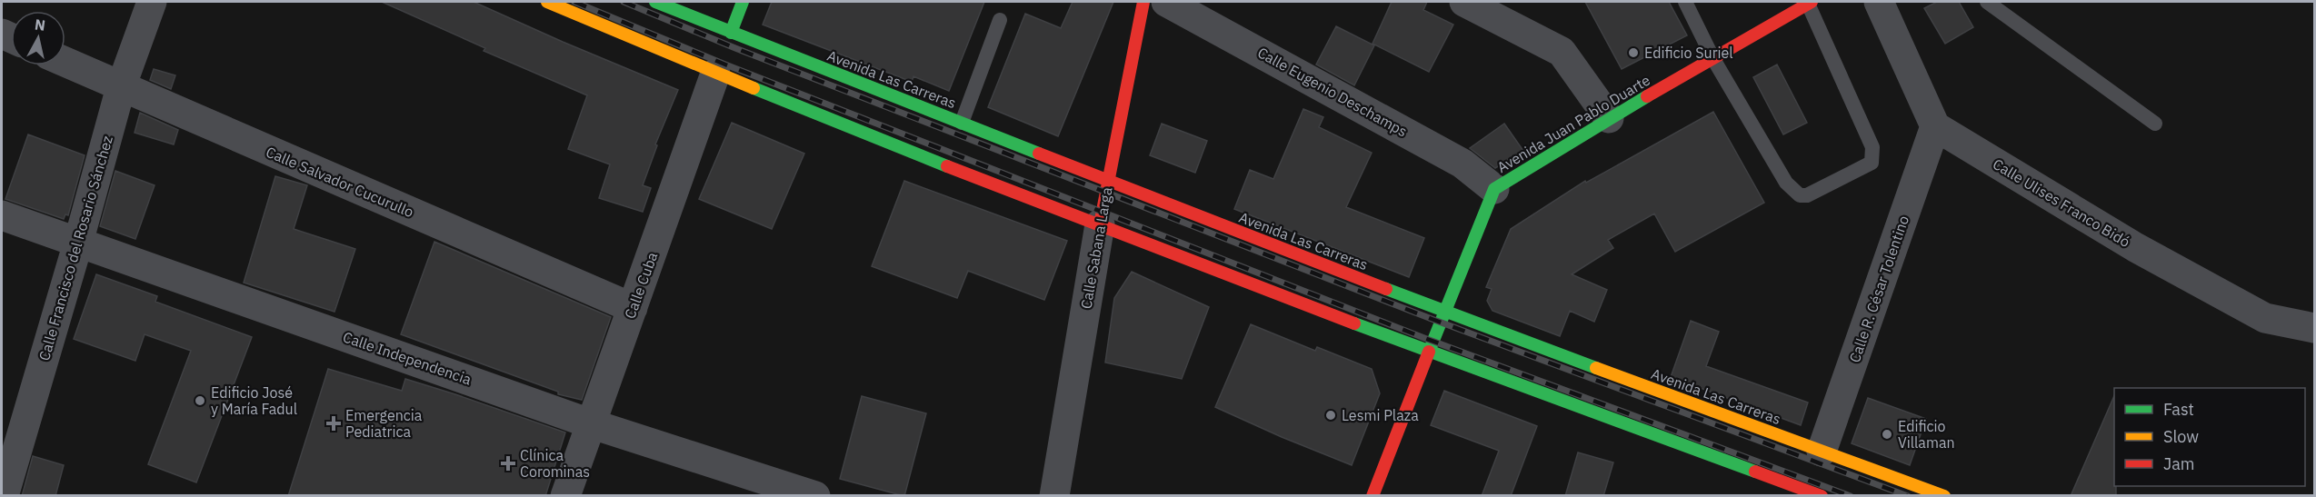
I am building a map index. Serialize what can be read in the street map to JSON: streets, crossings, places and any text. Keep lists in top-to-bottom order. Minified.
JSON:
{"streets":{"main road":["Avenida Las Carreras","Avenida Juan Pablo Duarte","Calle Sabana Larga"],"street":["Calle Eugenio Deschamps","Calle Salvador Cucurullo","Calle Ulises Franco Bidó","Calle Francisco del Rosario Sánchez","Calle Cuba","Calle R. César Tolentino","Calle Independencia"]},"crossings":[["Avenida Las Carreras","Avenida Juan Pablo Duarte"],["Avenida Las Carreras","Calle Sabana Larga"],["Avenida Las Carreras","Calle R. César Tolentino"],["Calle Eugenio Deschamps","Avenida Juan Pablo Duarte"],["Calle Salvador Cucurullo","Calle Francisco del Rosario Sánchez"],["Calle Salvador Cucurullo","Calle Cuba"],["Calle Ulises Franco Bidó","Calle R. César Tolentino"],["Calle Francisco del Rosario Sánchez","Calle Independencia"],["Calle Cuba","Calle Independencia"]],"places":{"other":["Edificio Suriel","Edificio José y María Fadul","Lesmi Plaza","Edificio Villaman"],"health":["Emergencia Pediatrica","Clínica Corominas"]},"legend":["Fast","Slow","Jam"],"north":"top"}
